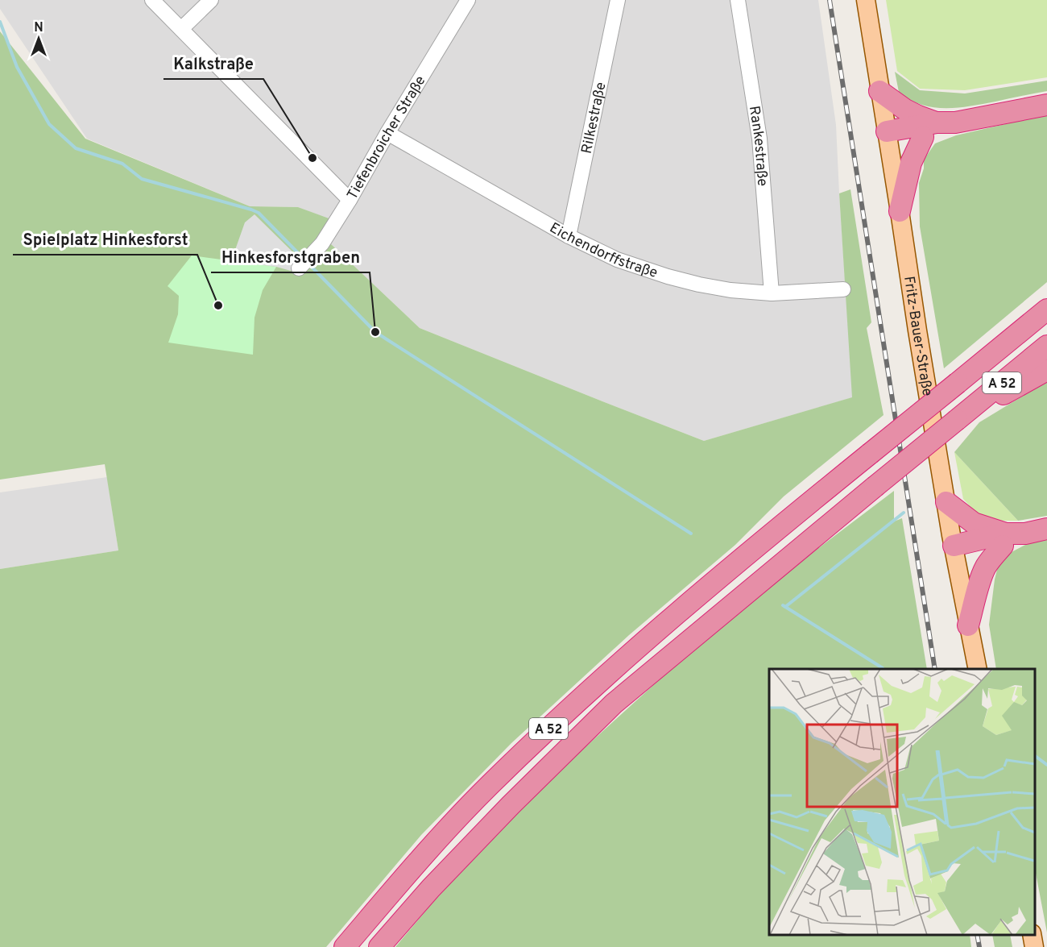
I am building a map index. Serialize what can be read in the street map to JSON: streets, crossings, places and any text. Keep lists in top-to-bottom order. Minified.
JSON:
{"streets":{"highway":["A 52"],"main road":["Fritz-Bauer-Straße"],"street":["Rilkestraße","Tiefenbroicher Straße","Rankestraße","Eichendorffstraße"]},"crossings":[["Rilkestraße","Eichendorffstraße"],["Tiefenbroicher Straße","Eichendorffstraße"],["Rankestraße","Eichendorffstraße"]],"places":["Kalkstraße","Spielplatz Hinkesforst","Hinkesforstgraben"],"north":"top"}
